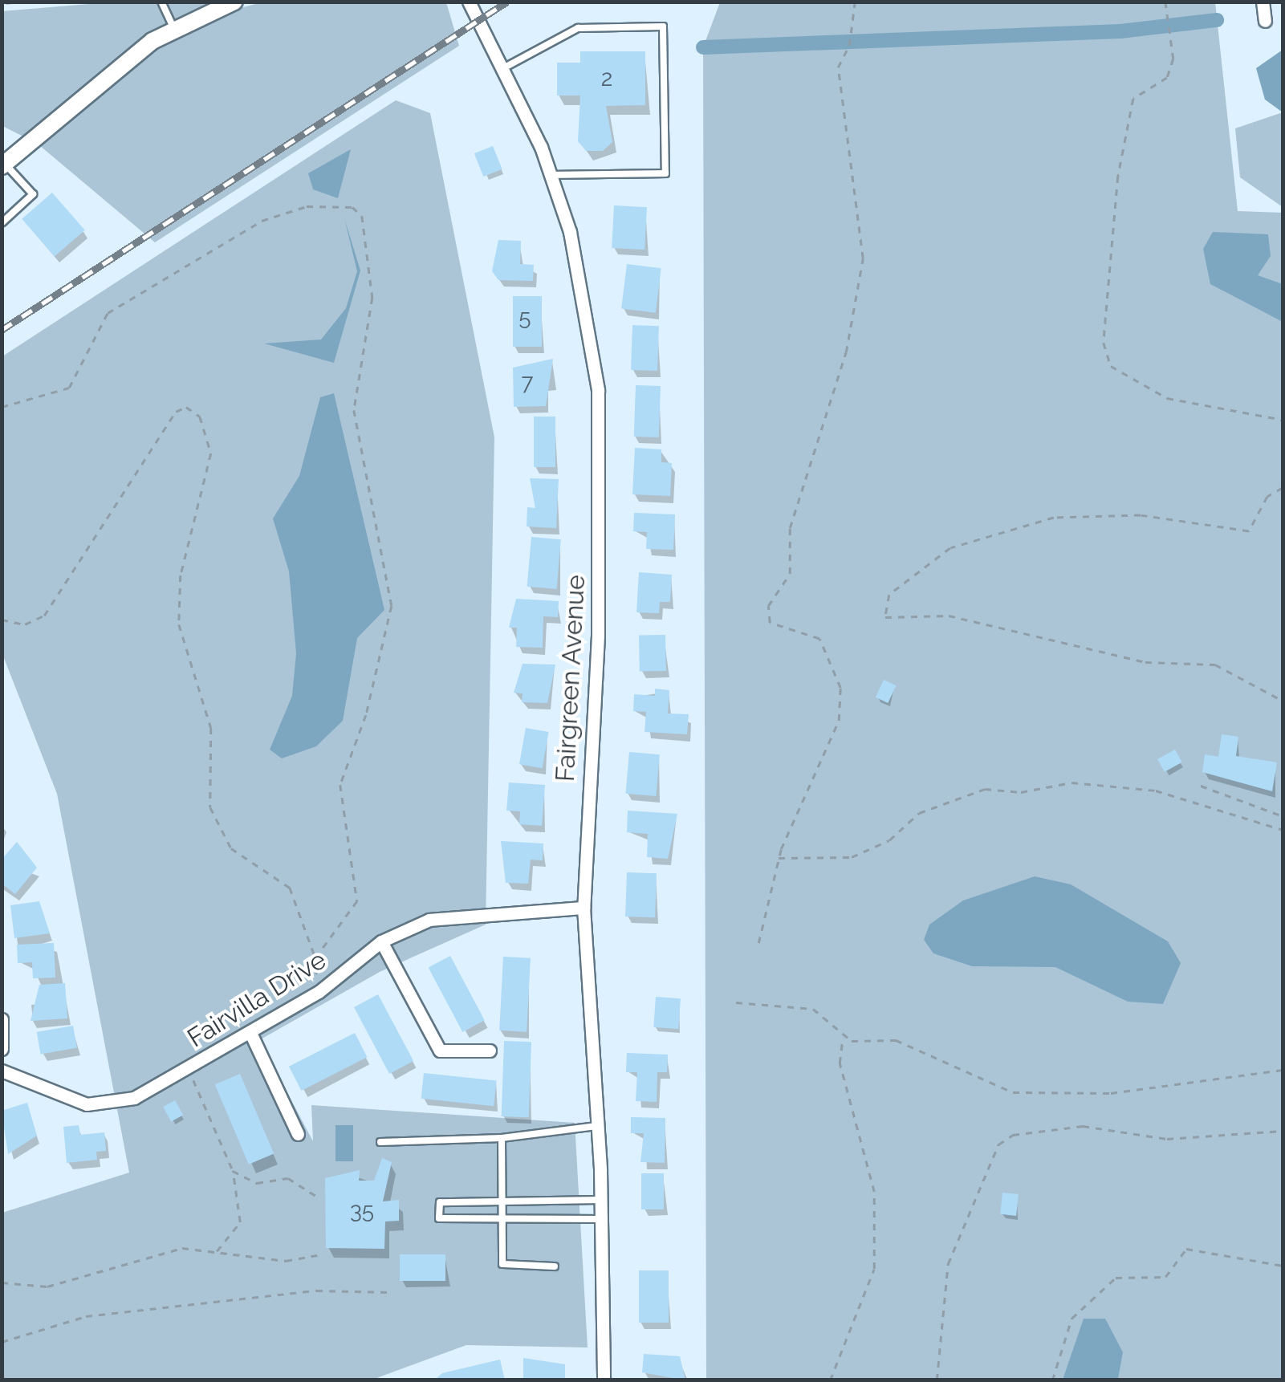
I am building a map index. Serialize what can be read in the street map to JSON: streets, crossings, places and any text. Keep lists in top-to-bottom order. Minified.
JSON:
{"streets":{"street":["Fairgreen Avenue","Fairvilla Drive"]},"crossings":[["Fairgreen Avenue","Fairvilla Drive"]],"house_numbers":["2","5","7","35"]}
